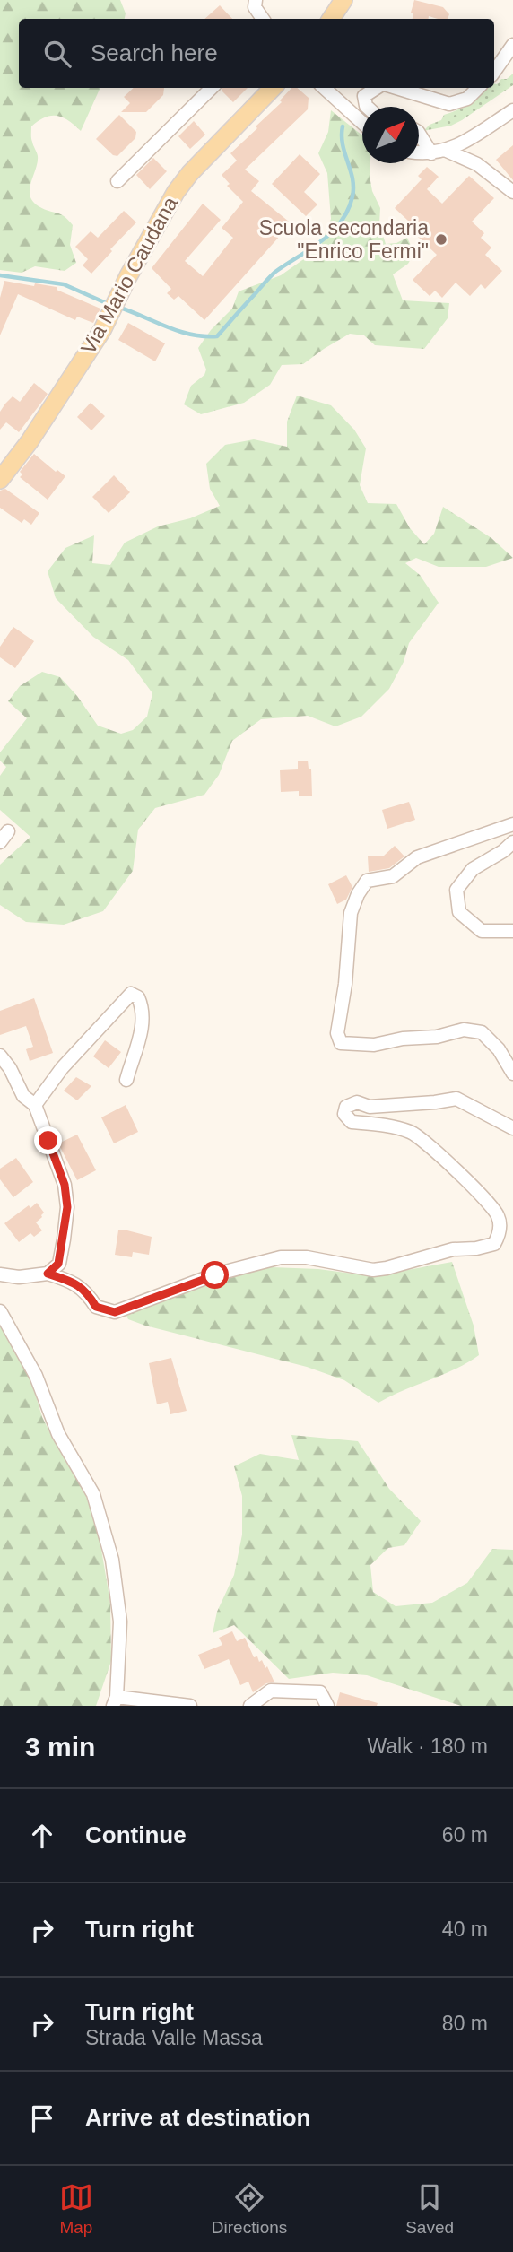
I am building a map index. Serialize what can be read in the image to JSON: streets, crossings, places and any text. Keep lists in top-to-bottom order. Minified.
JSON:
{"streets":{"main road":["Via Mario Caudana"]},"places":["Scuola secondaria \"Enrico Fermi\""],"north":"top right","page":{"search":"Search here","heading":["3 min","Walk · 180 m"],"list":[["Continue","60 m"],["Turn right","40 m"],["Turn right","Strada Valle Massa","80 m"],"Arrive at destination"],"nav":["Map","Directions","Saved"]}}
